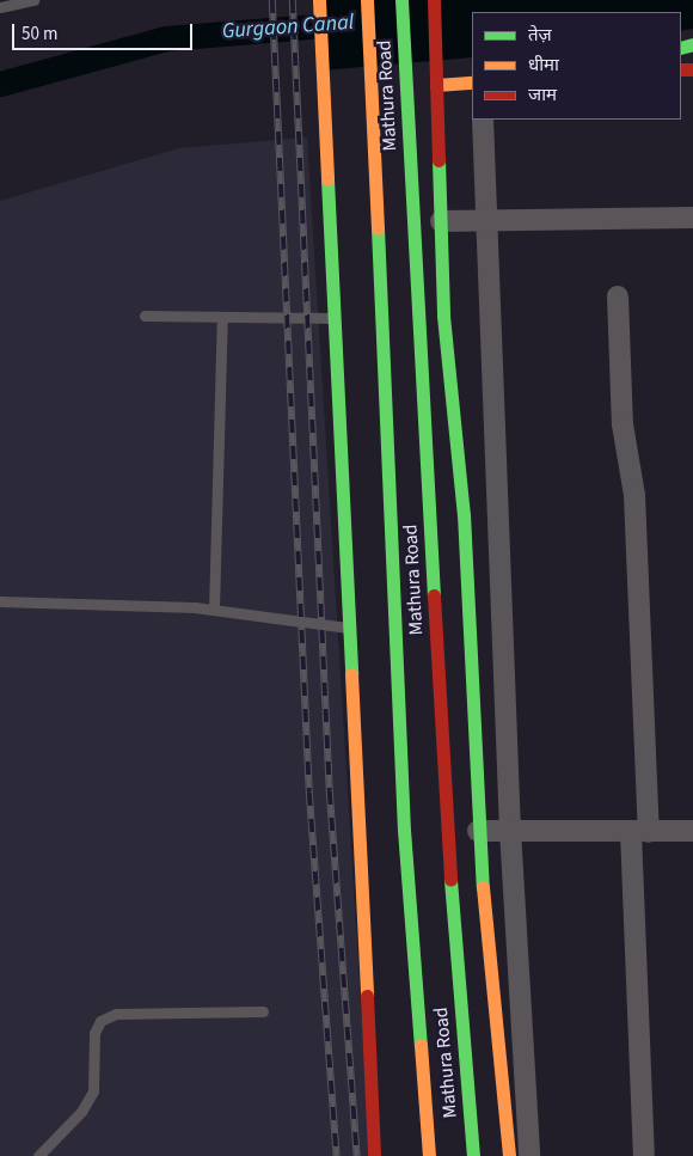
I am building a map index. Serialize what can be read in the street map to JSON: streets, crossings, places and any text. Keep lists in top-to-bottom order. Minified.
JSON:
{"streets":{"main road":["Mathura Road"]},"water":["Gurgaon Canal"],"legend":["तेज़","धीमा","जाम"],"scale_bar":"50 m"}
